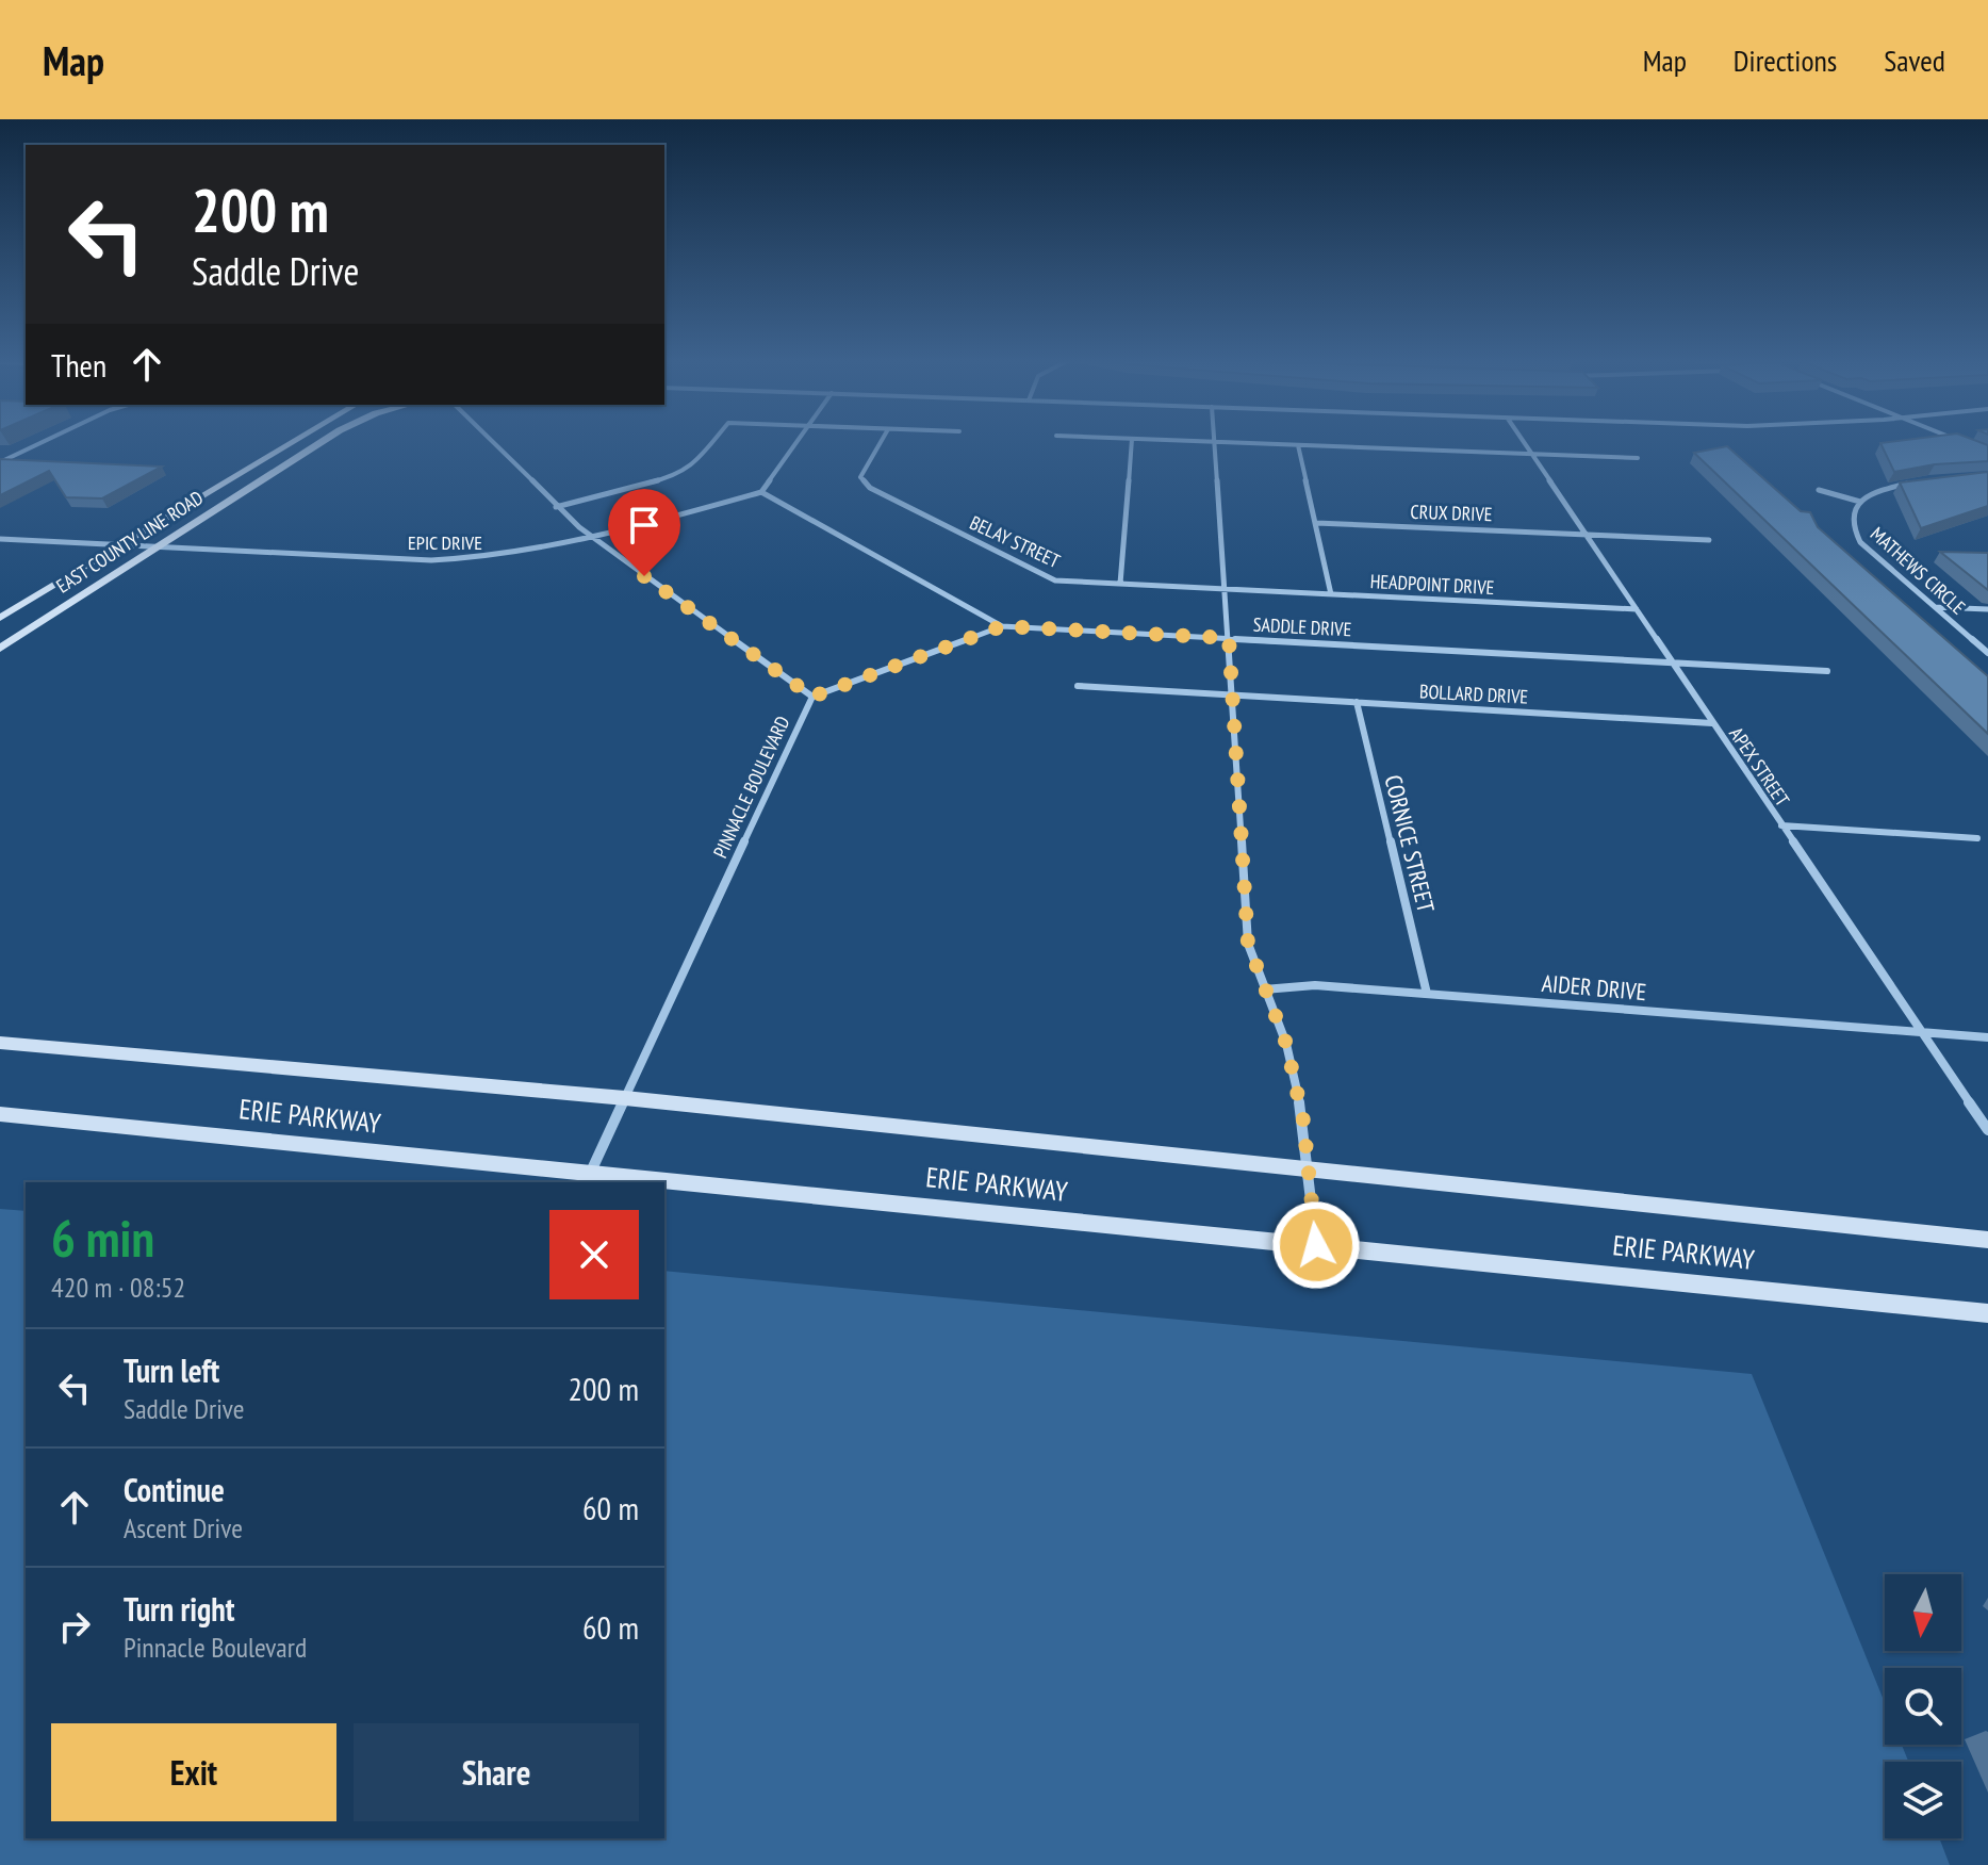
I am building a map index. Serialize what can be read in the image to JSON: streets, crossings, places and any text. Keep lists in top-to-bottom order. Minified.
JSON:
{"streets":{"main road":["EAST COUNTY LINE ROAD","ERIE PARKWAY"],"street":["CRUX DRIVE","BELAY STREET","EPIC DRIVE","MATHEWS CIRCLE","HEADPOINT DRIVE","SADDLE DRIVE","BOLLARD DRIVE","APEX STREET","PINNACLE BOULEVARD","CORNICE STREET","AIDER DRIVE"]},"crossings":[["CRUX DRIVE","APEX STREET"],["EAST COUNTY LINE ROAD","EPIC DRIVE"],["BELAY STREET","HEADPOINT DRIVE"],["EPIC DRIVE","SADDLE DRIVE"],["EPIC DRIVE","PINNACLE BOULEVARD"],["HEADPOINT DRIVE","APEX STREET"],["SADDLE DRIVE","APEX STREET"],["BOLLARD DRIVE","APEX STREET"],["BOLLARD DRIVE","CORNICE STREET"],["APEX STREET","AIDER DRIVE"],["PINNACLE BOULEVARD","ERIE PARKWAY"],["CORNICE STREET","AIDER DRIVE"]],"north":"bottom","page":{"header":"Map","nav":["Map","Directions","Saved"],"turn":["200 m","Saddle Drive"],"then":"Then","heading":["6 min","420 m · 08:52"],"list":[{"name":"Turn left","note":"Saddle Drive","value":"200 m"},{"name":"Continue","note":"Ascent Drive","value":"60 m"},{"name":"Turn right","note":"Pinnacle Boulevard","value":"60 m"}],"buttons":["Exit","Share"]}}
